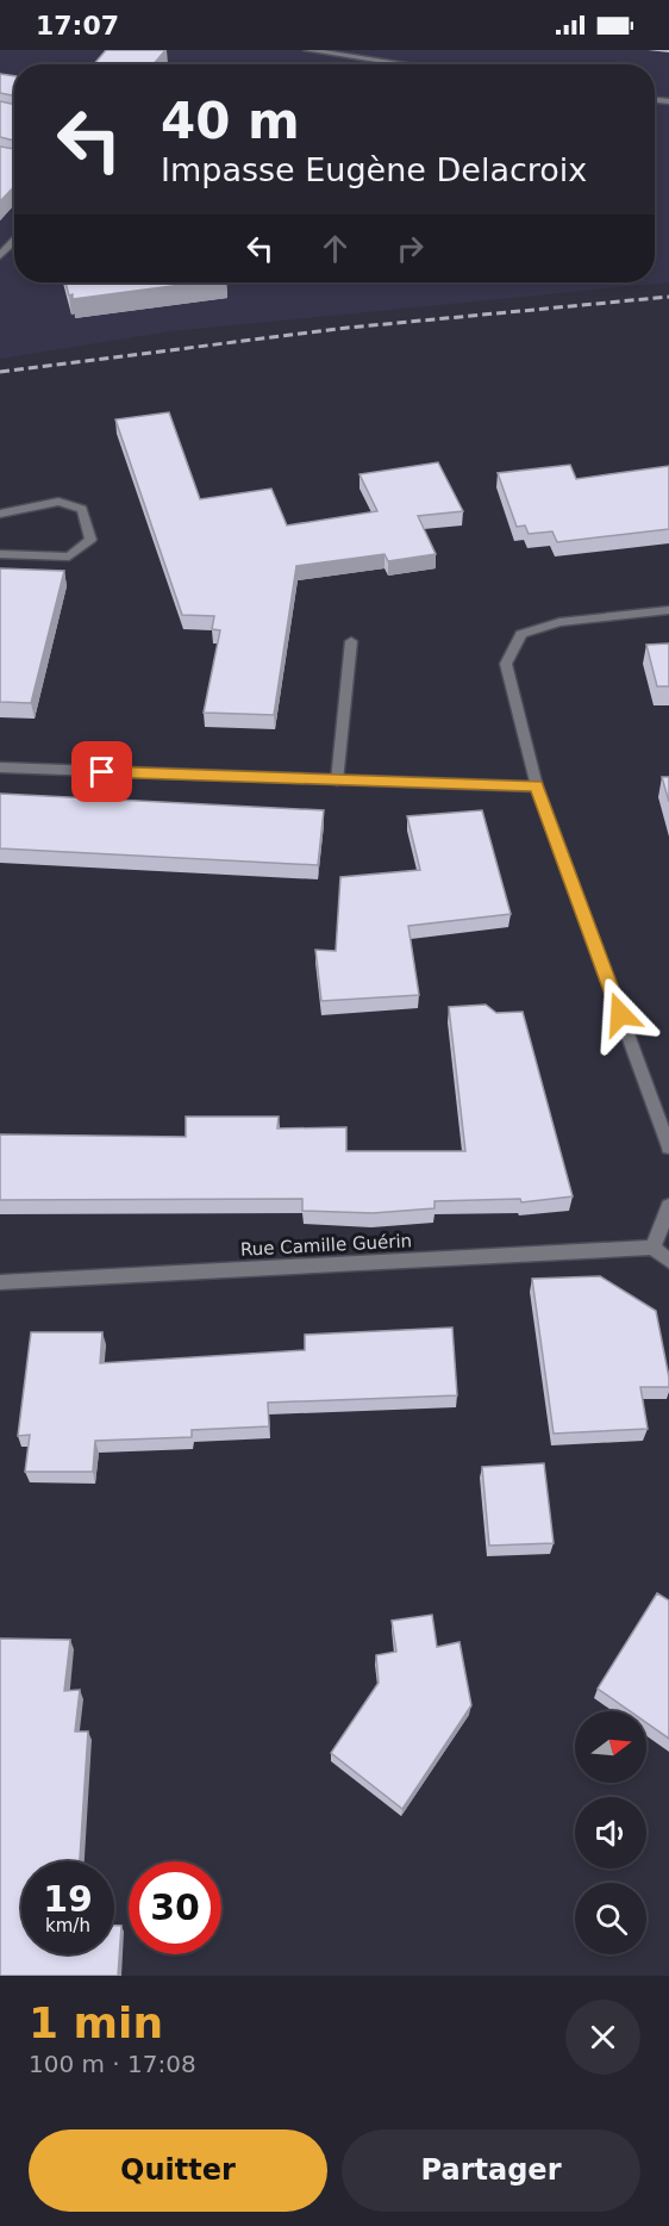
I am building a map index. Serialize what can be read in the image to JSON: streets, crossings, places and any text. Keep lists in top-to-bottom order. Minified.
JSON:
{"streets":{"street":["Rue Camille Guérin"]},"north":"right","page":{"status":"17:07","turn":["40 m","Impasse Eugène Delacroix"],"speed":"19 km/h","limit":"30","heading":["1 min","100 m · 17:08"],"buttons":["Quitter","Partager"]}}
